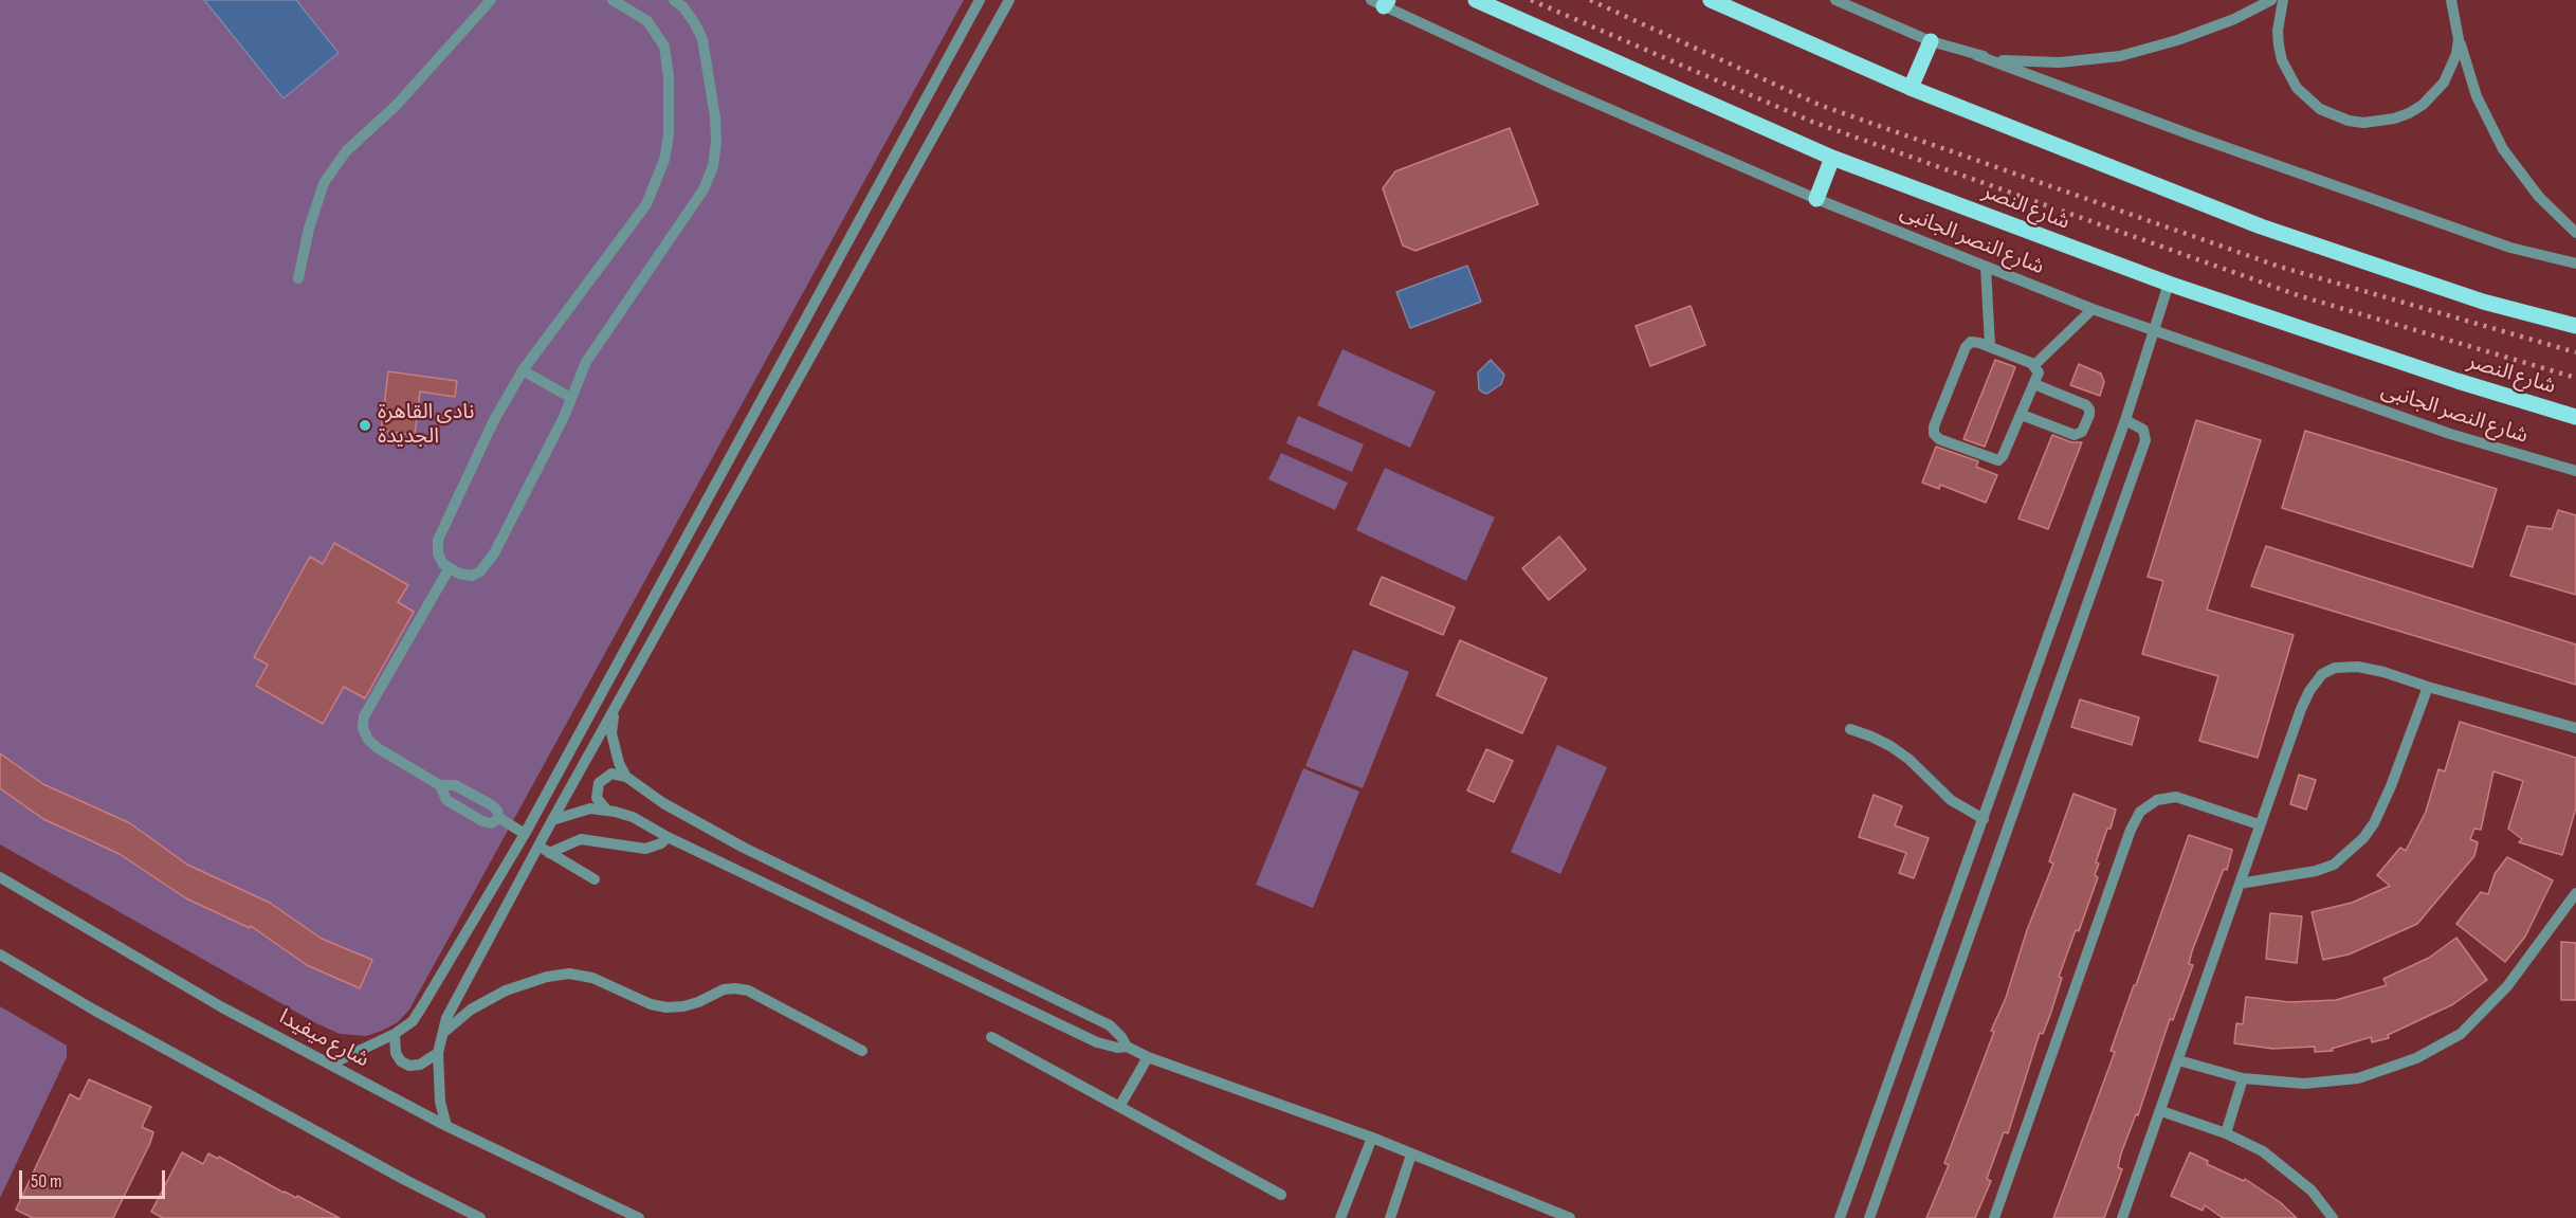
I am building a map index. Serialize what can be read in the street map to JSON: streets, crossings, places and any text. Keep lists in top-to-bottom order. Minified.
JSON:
{"streets":{"main road":["شارع النصر"],"street":["شارع النصر الجانبى","شارع ميفيدا"]},"places":["نادى القاهرة الجديدة"],"scale_bar":"50 m"}
